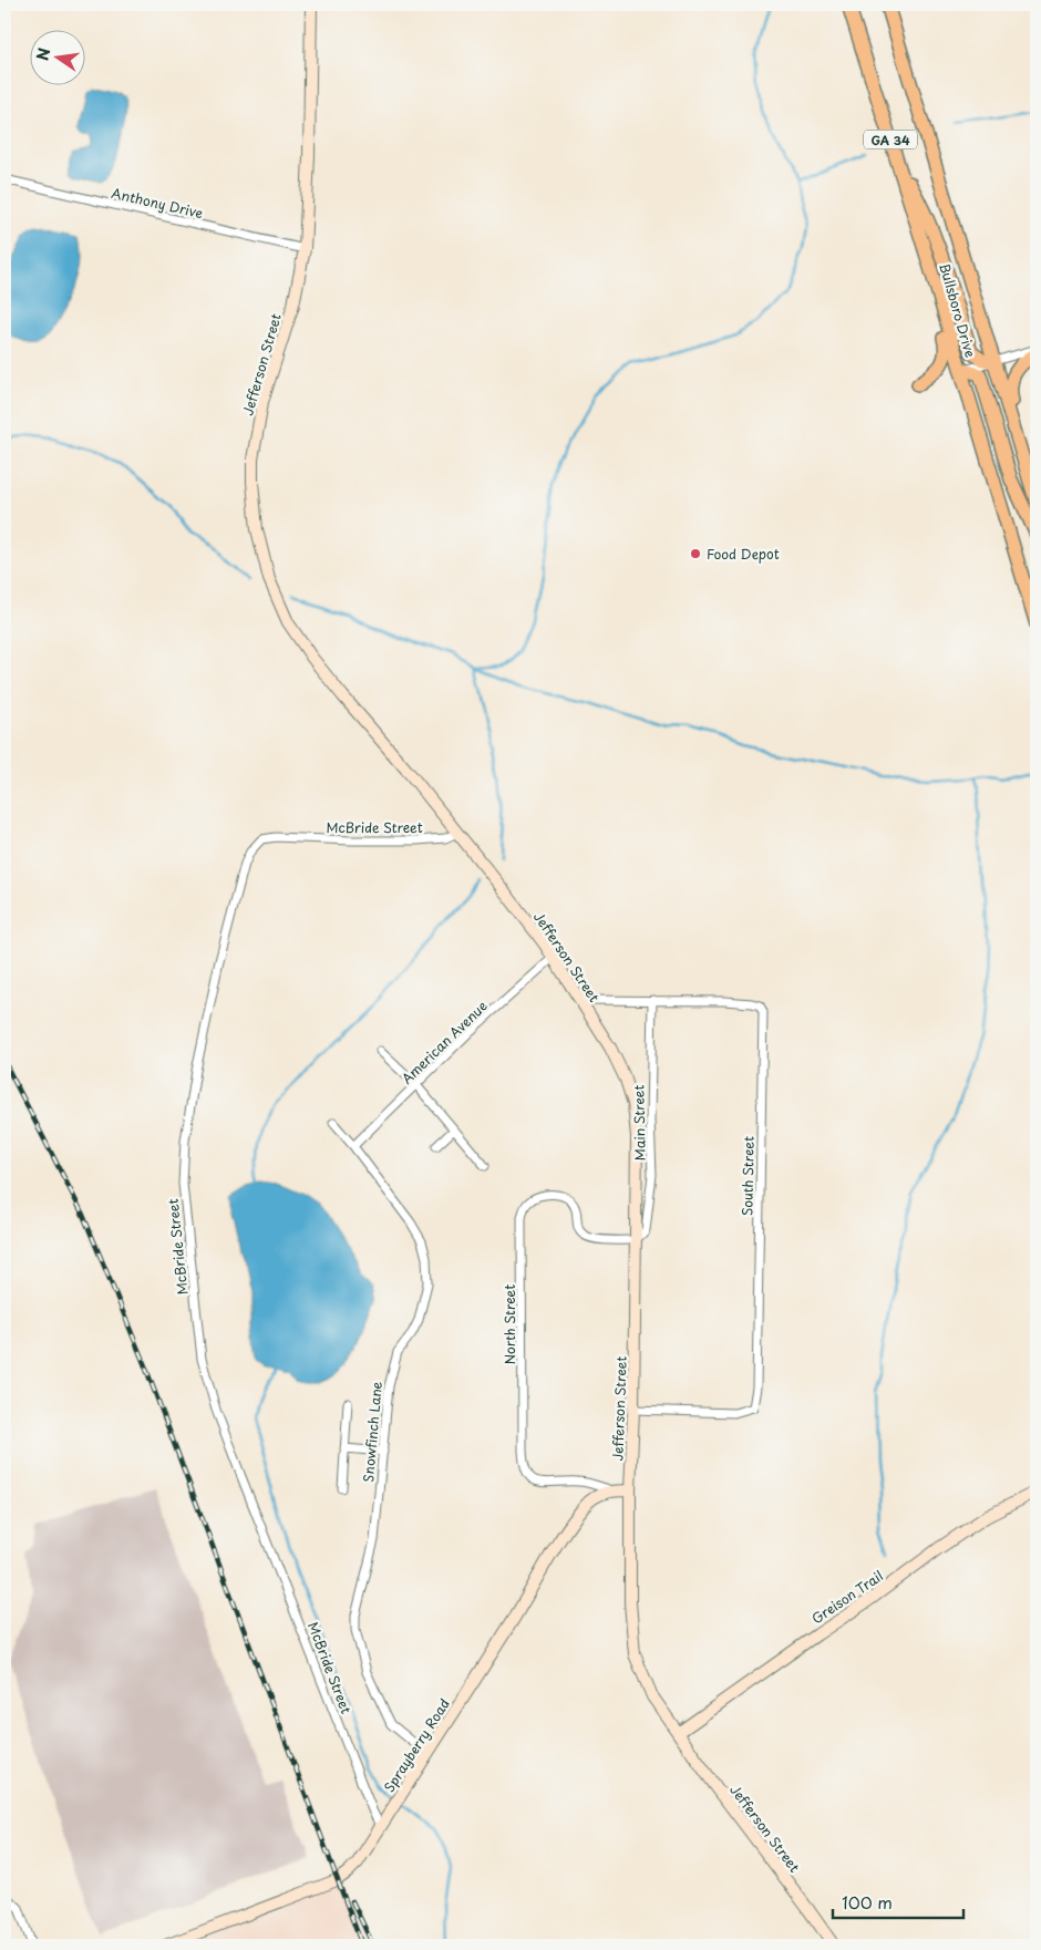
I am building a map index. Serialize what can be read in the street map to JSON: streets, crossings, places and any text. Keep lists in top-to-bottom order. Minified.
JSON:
{"streets":{"main road":["GA 34","Bullsboro Drive"],"street":["Anthony Drive","Jefferson Street","McBride Street","American Avenue","Main Street","South Street","North Street","Snowfinch Lane","Greison Trail","Sprayberry Road"]},"crossings":[["Anthony Drive","Jefferson Street"],["Jefferson Street","McBride Street"],["Jefferson Street","American Avenue"],["Jefferson Street","Main Street"],["Jefferson Street","South Street"],["Jefferson Street","North Street"],["Jefferson Street","Greison Trail"],["Jefferson Street","Sprayberry Road"],["McBride Street","Sprayberry Road"],["American Avenue","Snowfinch Lane"],["Main Street","South Street"],["Main Street","North Street"],["North Street","Sprayberry Road"],["Snowfinch Lane","Sprayberry Road"]],"places":["Food Depot"],"scale_bar":"100 m","north":"left"}
